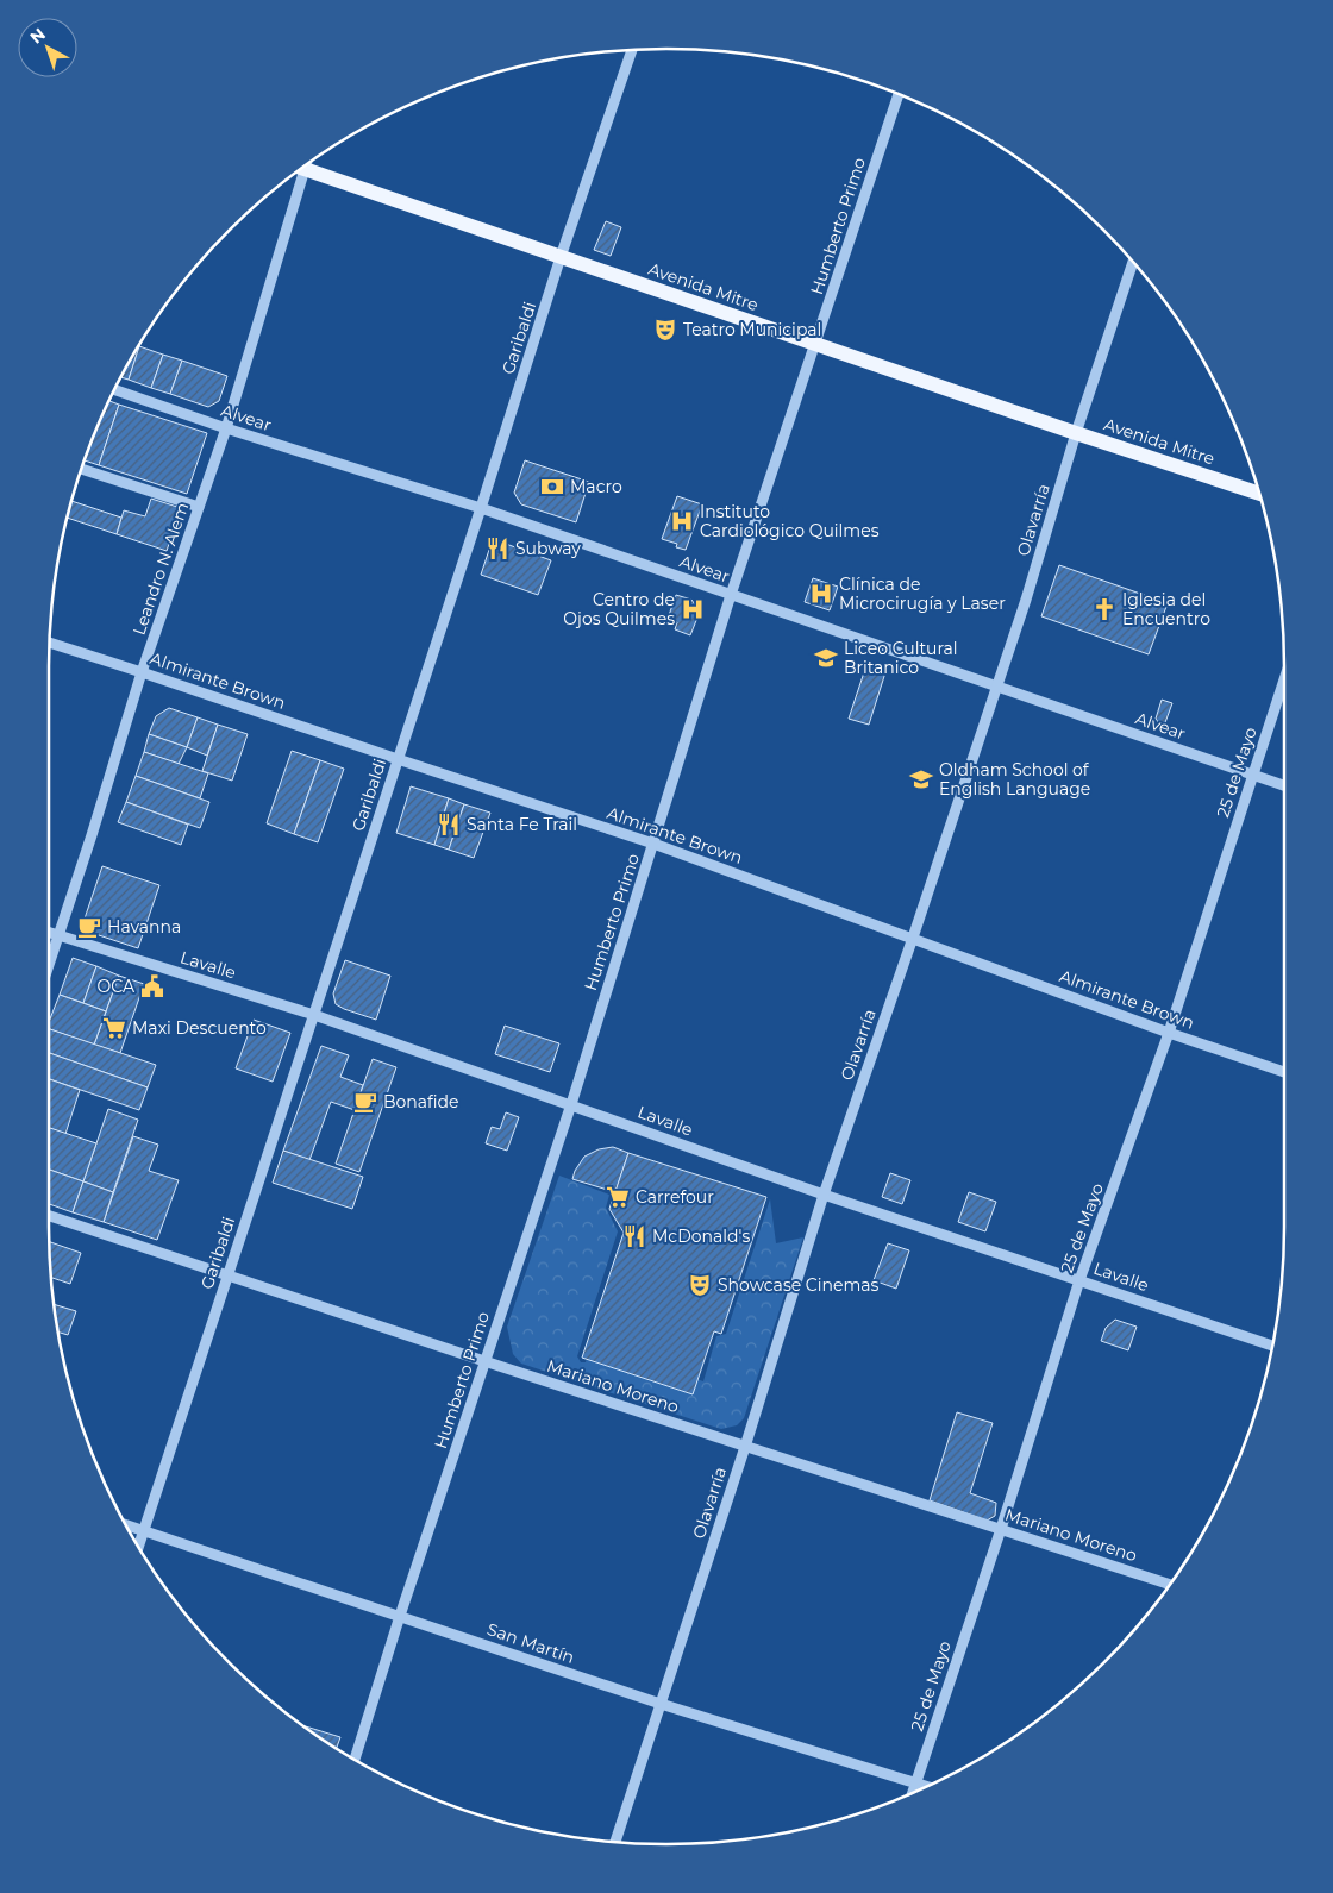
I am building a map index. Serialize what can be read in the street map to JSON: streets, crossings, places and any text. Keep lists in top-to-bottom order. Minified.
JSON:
{"streets":{"main road":["Avenida Mitre"],"street":["Humberto Primo","Garibaldi","Alvear","Olavarría","Leandro N. Alem","Almirante Brown","25 de Mayo","Lavalle","Mariano Moreno","San Martín"]},"crossings":[["Humberto Primo","Avenida Mitre"],["Humberto Primo","Alvear"],["Humberto Primo","Almirante Brown"],["Humberto Primo","Lavalle"],["Humberto Primo","Mariano Moreno"],["Humberto Primo","San Martín"],["Avenida Mitre","Garibaldi"],["Avenida Mitre","Olavarría"],["Garibaldi","Alvear"],["Garibaldi","Almirante Brown"],["Garibaldi","Lavalle"],["Garibaldi","Mariano Moreno"],["Garibaldi","San Martín"],["Alvear","Olavarría"],["Alvear","Leandro N. Alem"],["Alvear","25 de Mayo"],["Olavarría","Almirante Brown"],["Olavarría","Lavalle"],["Olavarría","Mariano Moreno"],["Olavarría","San Martín"],["Leandro N. Alem","Almirante Brown"],["Leandro N. Alem","Lavalle"],["Almirante Brown","25 de Mayo"],["25 de Mayo","Lavalle"],["25 de Mayo","Mariano Moreno"],["25 de Mayo","San Martín"]],"places":{"theatre":["Teatro Municipal","Showcase Cinemas"],"bank":["Macro"],"hospital":["Instituto Cardiológico Quilmes","Clínica de Microcirugía y Laser","Centro de Ojos Quilmes"],"restaurant":["Subway","Santa Fe Trail","McDonald's"],"church":["Iglesia del Encuentro"],"school or university":["Liceo Cultural Britanico","Oldham School of English Language"],"cafe":["Havanna","Bonafide"],"public building":["OCA"],"supermarket":["Maxi Descuento","Carrefour"]},"north":"top left"}
